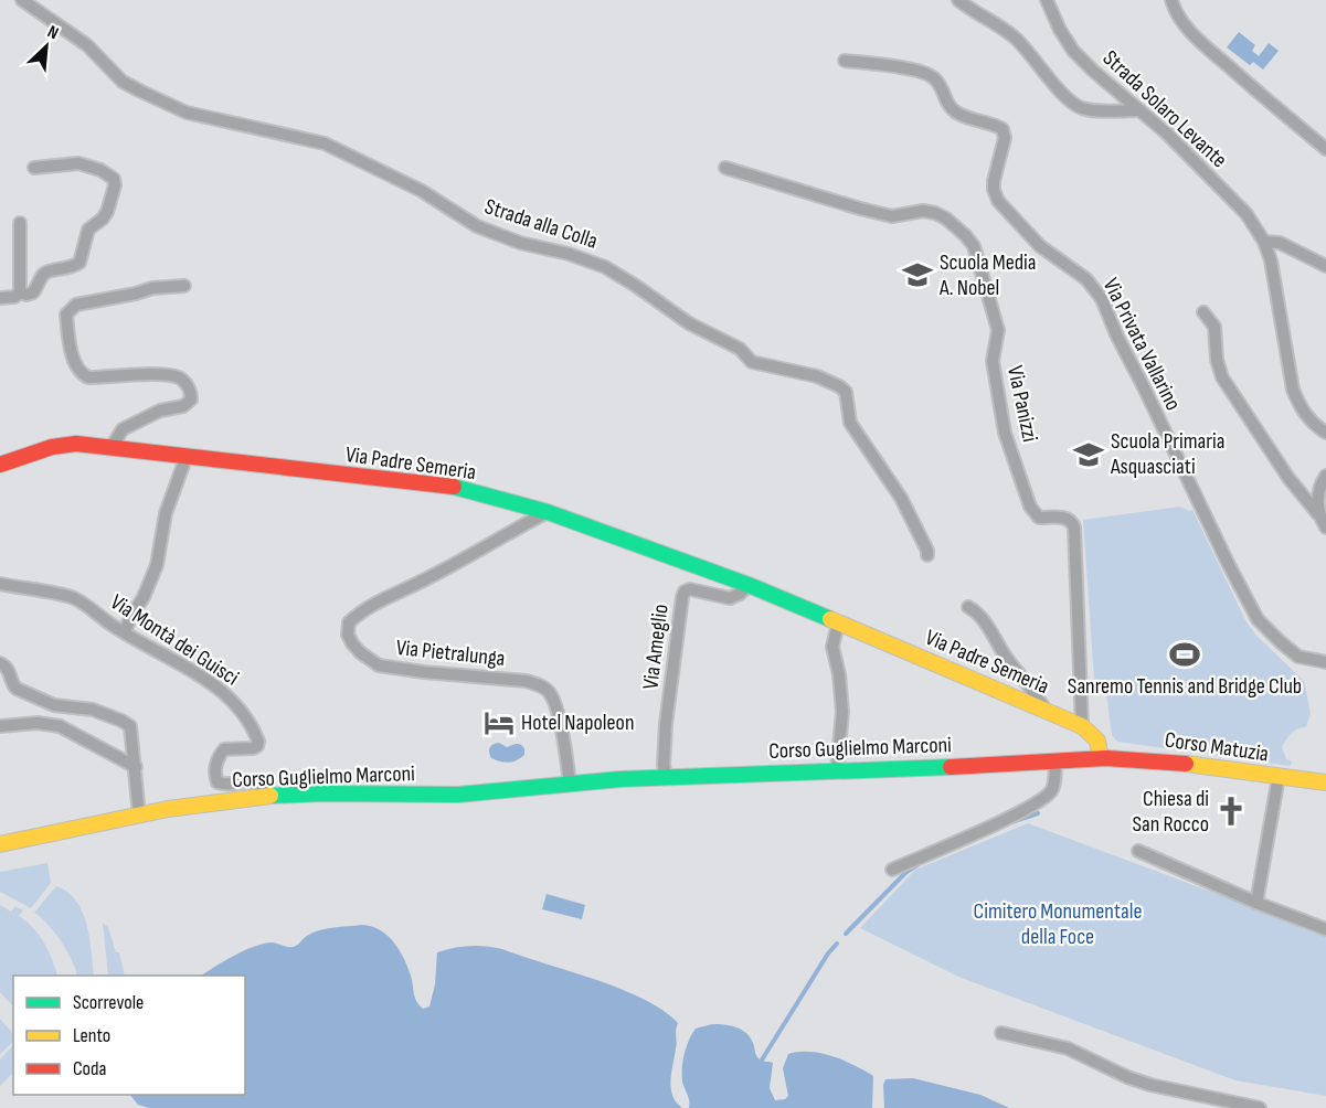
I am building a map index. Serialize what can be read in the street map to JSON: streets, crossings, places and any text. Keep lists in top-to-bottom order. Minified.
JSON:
{"streets":{"main road":["Via Padre Semeria","Corso Matuzia","Corso Guglielmo Marconi"],"street":["Strada Solaro Levante","Strada alla Colla","Via Privata Vallarino","Via Panizzi","Via Montà dei Guisci","Via Ameglio","Via Pietralunga"]},"crossings":[["Via Panizzi","Via Padre Semeria"],["Via Padre Semeria","Via Ameglio"],["Via Padre Semeria","Via Pietralunga"],["Via Montà dei Guisci","Corso Guglielmo Marconi"],["Via Ameglio","Corso Guglielmo Marconi"],["Via Pietralunga","Corso Guglielmo Marconi"],["Corso Matuzia","Corso Guglielmo Marconi"]],"parks":["Cimitero Monumentale della Foce"],"places":{"school or university":["Scuola Media A. Nobel","Scuola Primaria Asquasciati"],"sports":["Sanremo Tennis and Bridge Club"],"hotel":["Hotel Napoleon"],"church":["Chiesa di San Rocco"]},"legend":["Scorrevole","Lento","Coda"],"north":"top right"}
